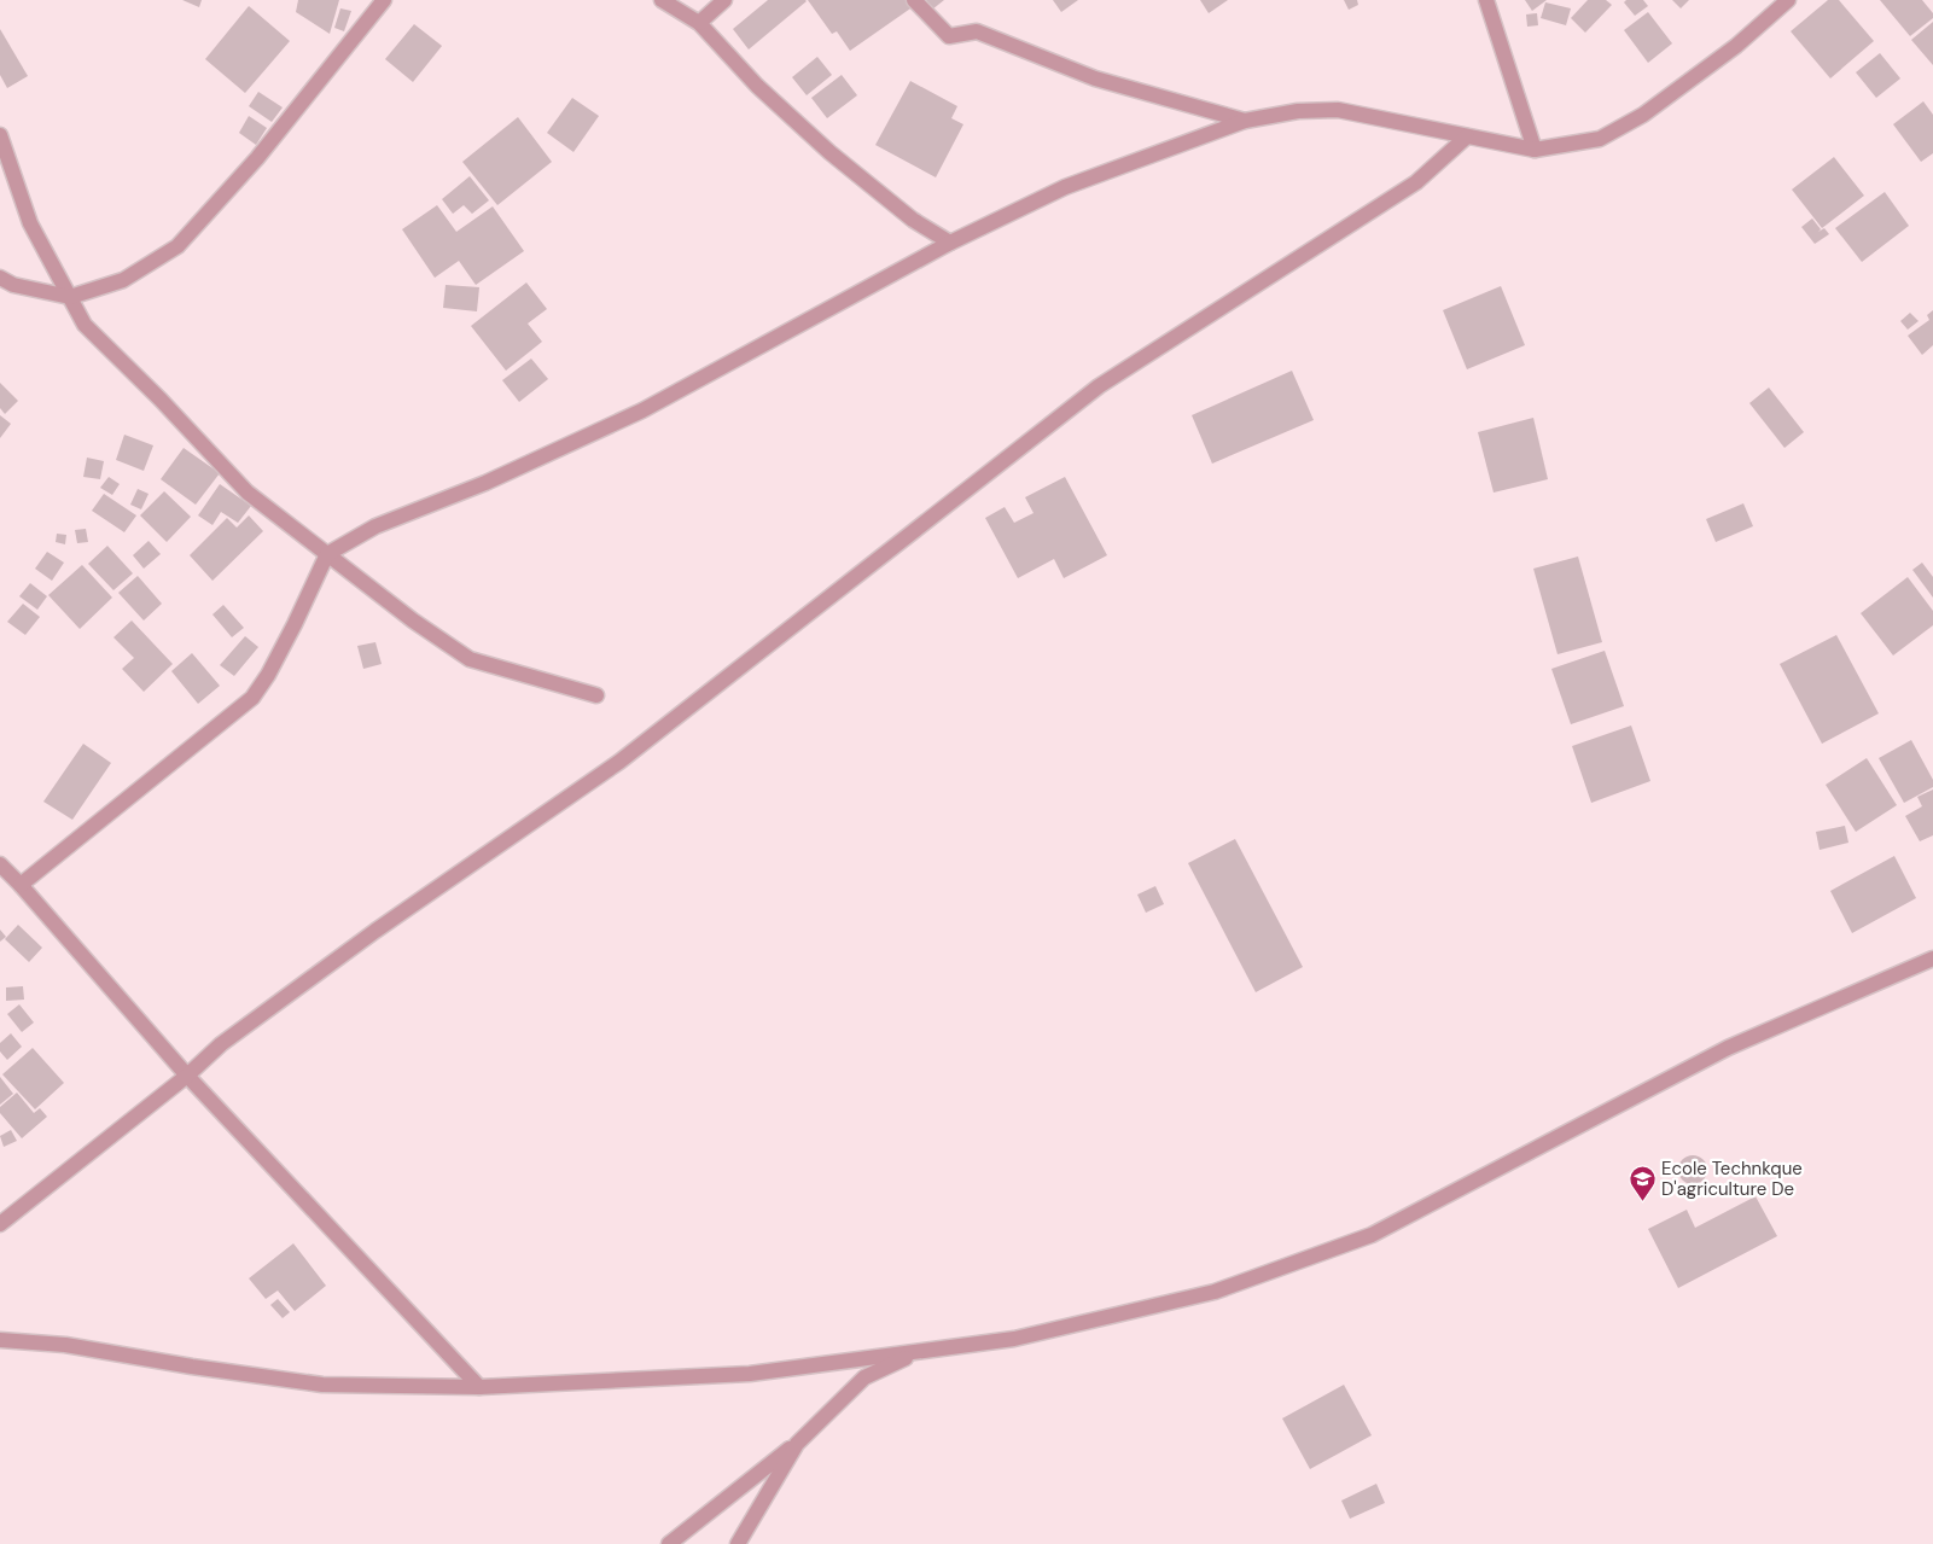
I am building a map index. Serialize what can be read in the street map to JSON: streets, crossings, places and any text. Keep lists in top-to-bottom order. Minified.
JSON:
{"places":{"school or university":["Ecole Technkque D'agriculture De"]}}
